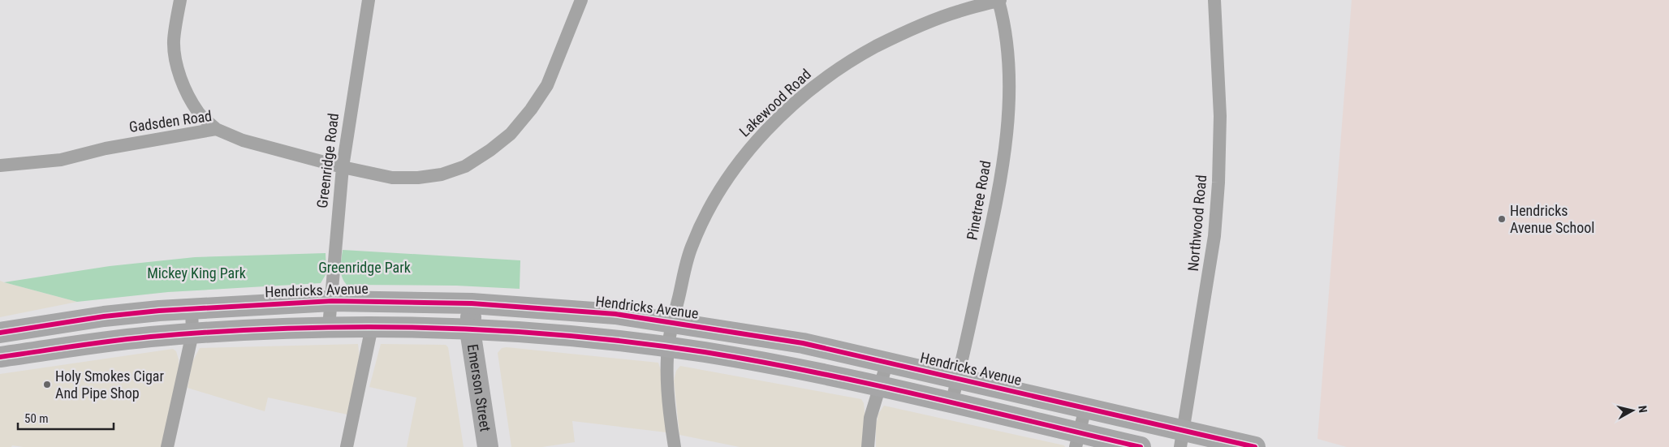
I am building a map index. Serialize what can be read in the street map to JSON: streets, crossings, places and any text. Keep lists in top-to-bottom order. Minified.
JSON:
{"streets":{"main road":["Hendricks Avenue","Emerson Street"],"street":["Lakewood Road","Gadsden Road","Greenridge Road","Pinetree Road","Northwood Road"]},"crossings":[["Lakewood Road","Pinetree Road"],["Lakewood Road","Hendricks Avenue"],["Gadsden Road","Greenridge Road"],["Greenridge Road","Hendricks Avenue"],["Pinetree Road","Hendricks Avenue"],["Northwood Road","Hendricks Avenue"],["Hendricks Avenue","Emerson Street"]],"parks":["Greenridge Park","Mickey King Park"],"places":["Hendricks Avenue School","Holy Smokes Cigar And Pipe Shop"],"scale_bar":"50 m","north":"right"}
